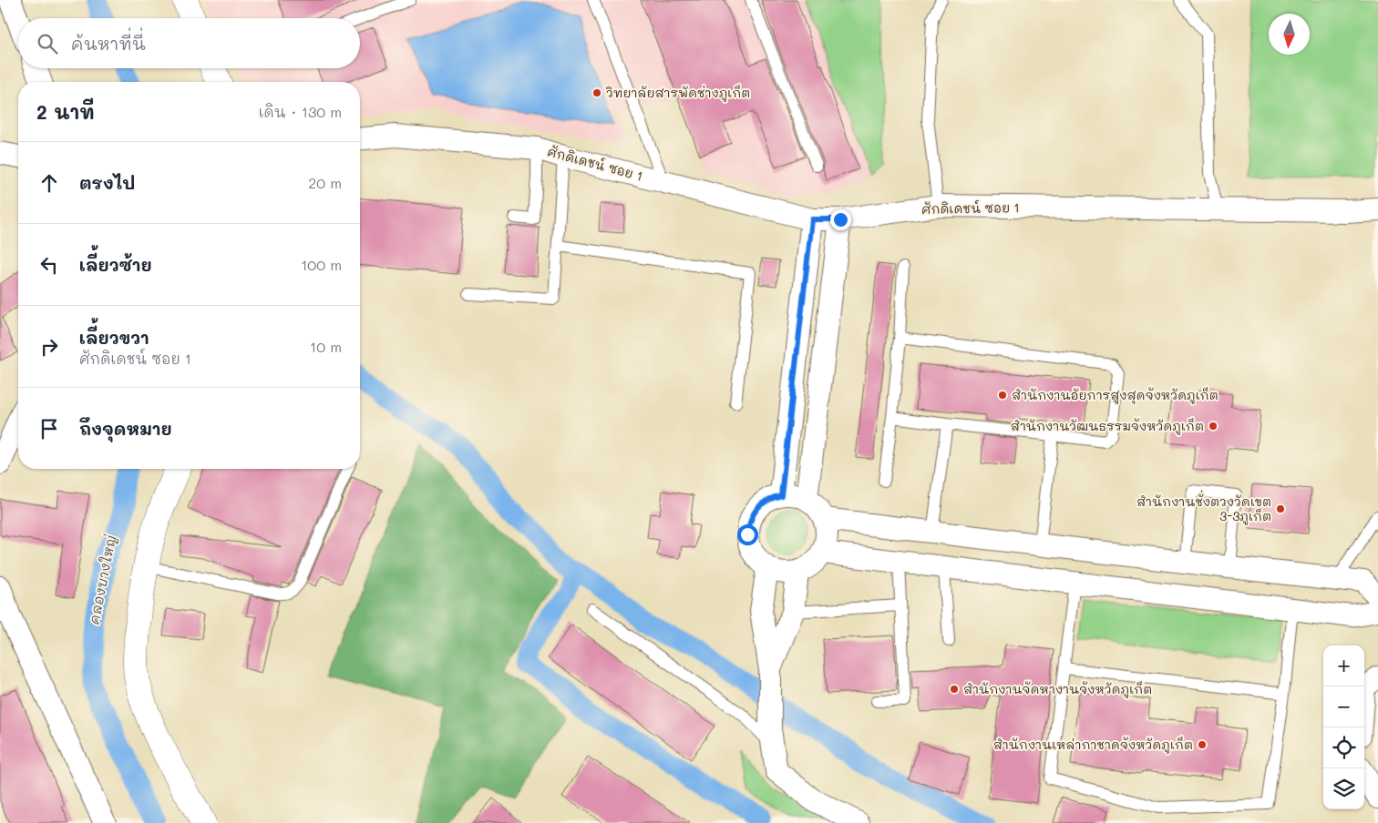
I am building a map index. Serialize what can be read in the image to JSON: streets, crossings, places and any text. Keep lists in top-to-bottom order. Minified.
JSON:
{"streets":{"street":["ศักดิเดชน์ ซอย 1"]},"water":["คลองบางใหญ่"],"places":["วิทยาลัยสารพัดช่างภูเก็ต","สำนักงานอัยการสูงสุดจังหวัดภูเก็ต","สำนักงานวัฒนธรรมจังหวัดภูเก็ต","สำนักงานชั่งตวงวัดเขต 3-3ภูเก็ต","สำนักงานจัดหางานจังหวัดภูเก็ต","สำนักงานเหล่ากาชาดจังหวัดภูเก็ต"],"north":"bottom","page":{"search":"ค้นหาที่นี่","heading":["2 นาที","เดิน · 130 m"],"list":[["ตรงไป","20 m"],["เลี้ยวซ้าย","100 m"],["เลี้ยวขวา","ศักดิเดชน์ ซอย 1","10 m"],"ถึงจุดหมาย"],"map_buttons":["+","−"]}}
